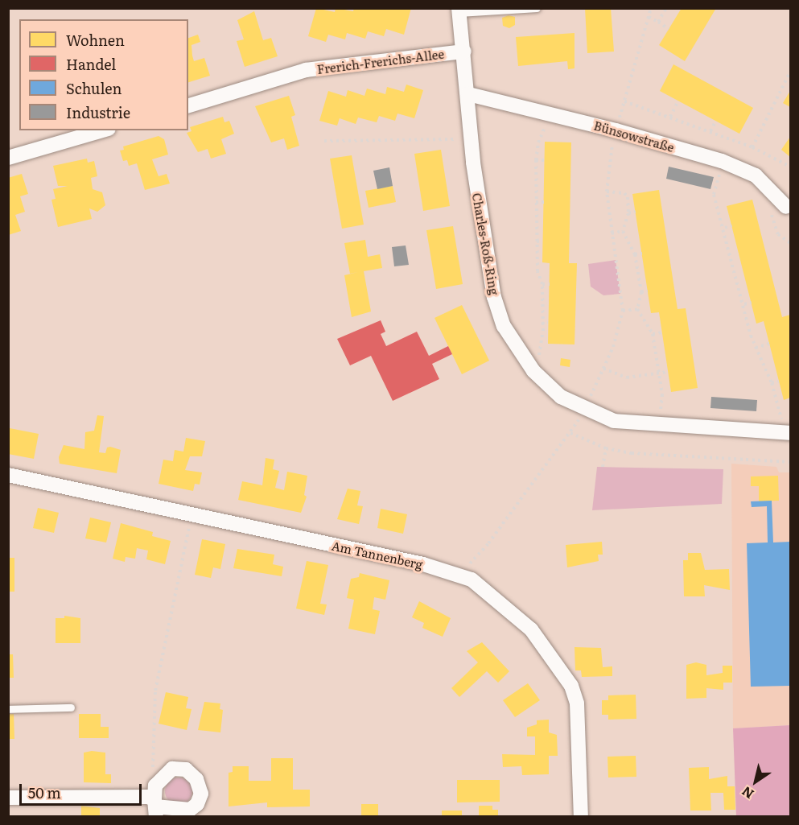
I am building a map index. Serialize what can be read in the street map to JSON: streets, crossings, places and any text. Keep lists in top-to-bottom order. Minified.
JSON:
{"streets":{"street":["Frerich-Frerichs-Allee","Bünsowstraße","Charles-Roß-Ring","Am Tannenberg"]},"crossings":[["Frerich-Frerichs-Allee","Charles-Roß-Ring"],["Bünsowstraße","Charles-Roß-Ring"]],"legend":["Wohnen","Handel","Schulen","Industrie"],"scale_bar":"50 m","north":"bottom left"}
